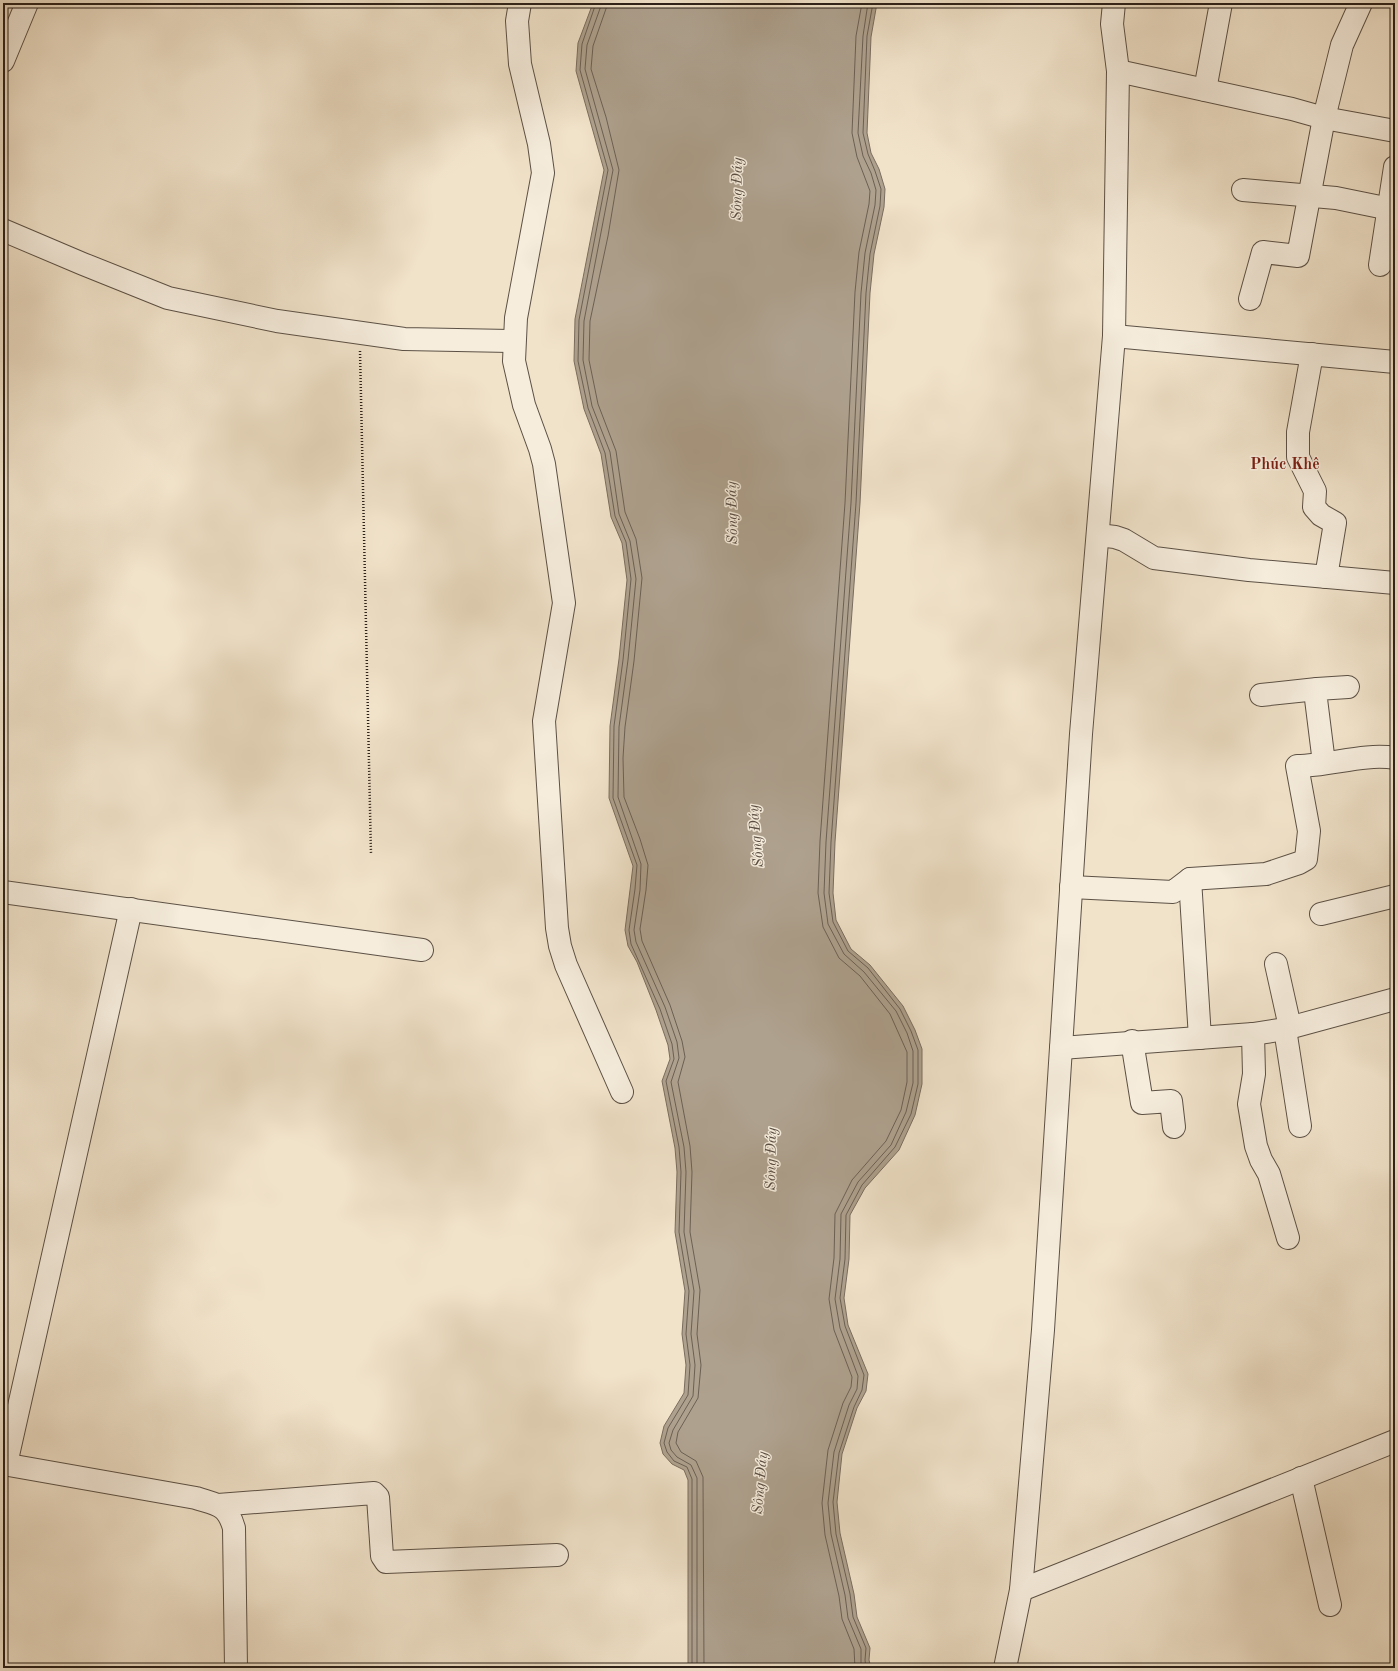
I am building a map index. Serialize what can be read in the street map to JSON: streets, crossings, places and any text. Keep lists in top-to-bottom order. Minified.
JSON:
{"districts":["Phúc Khê"],"water":["Sông Đáy"]}
